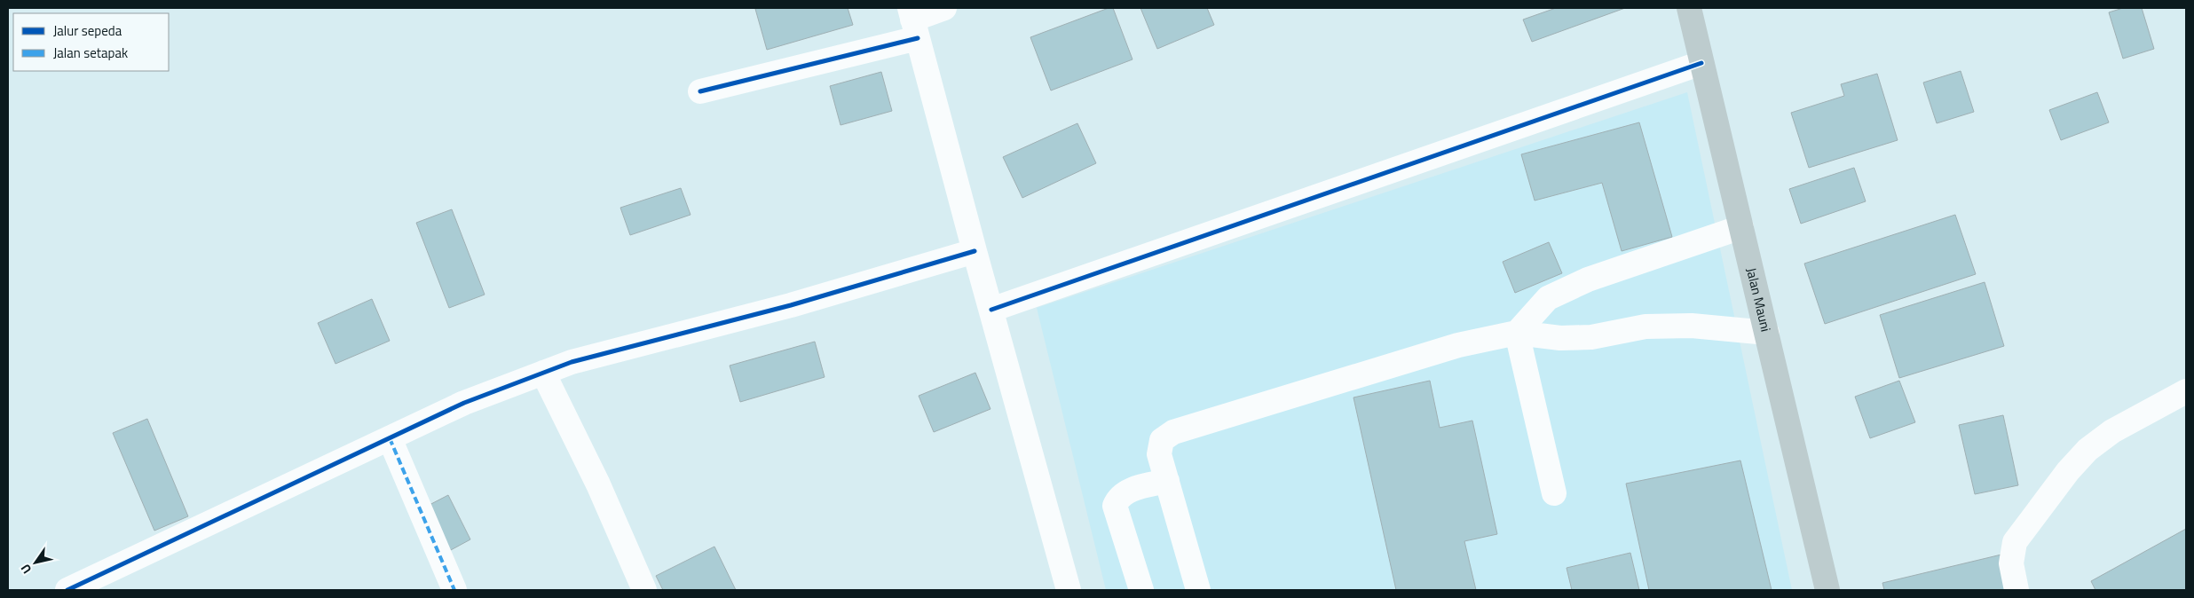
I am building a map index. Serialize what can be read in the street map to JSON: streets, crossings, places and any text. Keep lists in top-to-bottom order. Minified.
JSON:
{"streets":{"main road":["Jalan Mauni"]},"legend":["Jalur sepeda","Jalan setapak"],"north":"bottom left"}
